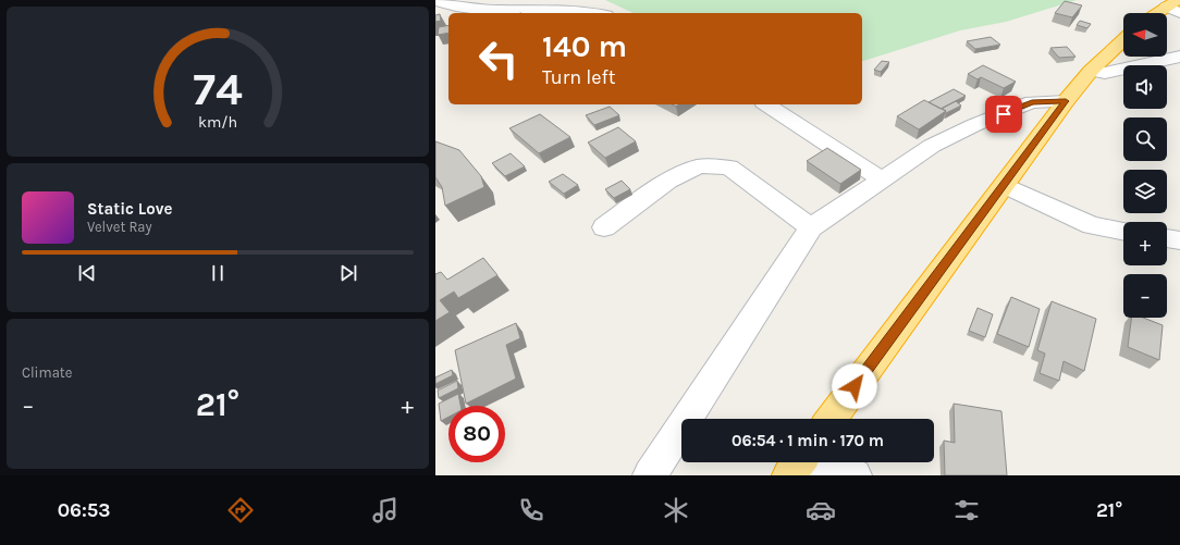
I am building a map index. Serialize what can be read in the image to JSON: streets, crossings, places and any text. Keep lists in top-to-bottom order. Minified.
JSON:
{"north":"left","page":{"map_buttons":["+","−"],"turn":["140 m","Turn left"],"song":["Static Love","Velvet Ray"],"tile":"Climate","heat":["−","21°","+"],"limit":"80","trip":"06:54 · 1 min · 170 m","tabs":["06:53","21°"],"gauge":["74","km/h"]}}
